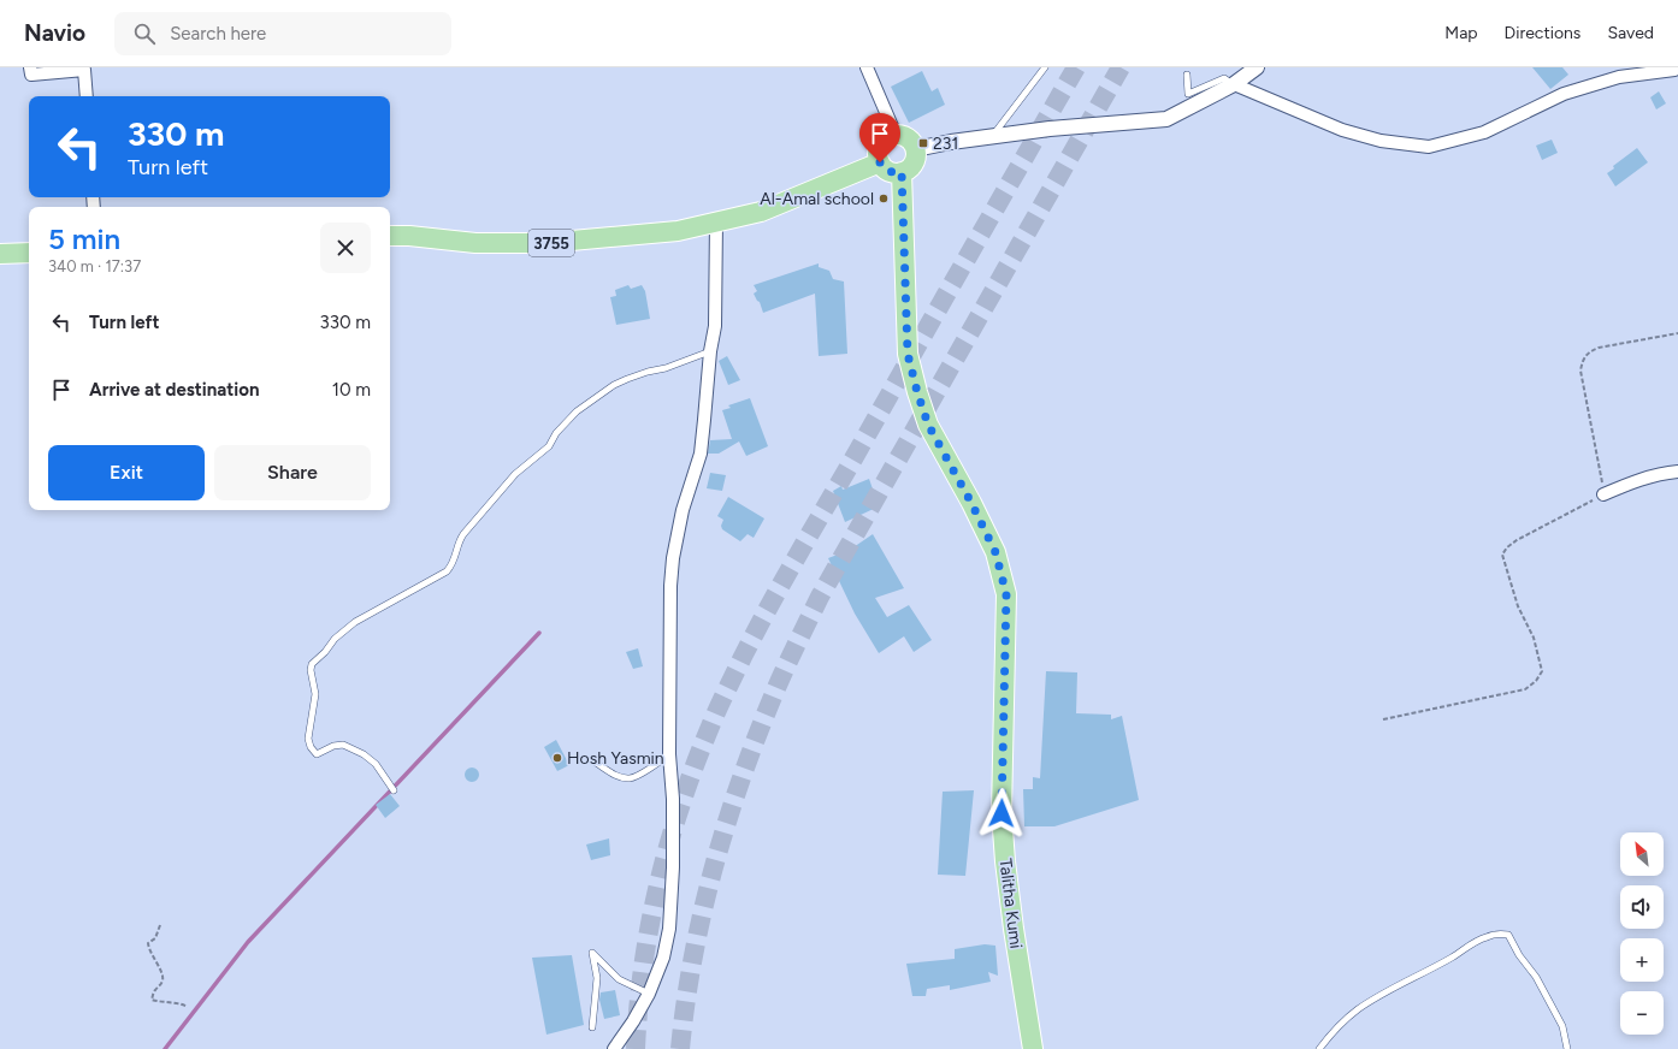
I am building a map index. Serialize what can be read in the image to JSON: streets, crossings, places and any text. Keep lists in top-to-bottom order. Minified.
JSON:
{"streets":{"main road":["3755","Talitha Kumi"]},"crossings":[["3755","Talitha Kumi"]],"places":{"transit":["231"],"other":["Al-Amal school","Hosh Yasmin"]},"north":"top left","page":{"header":"Navio","search":"Search here","nav":["Map","Directions","Saved"],"turn":["330 m","Turn left"],"heading":["5 min","340 m · 17:37"],"list":[{"name":"Turn left","value":"330 m"},{"name":"Arrive at destination","value":"10 m"}],"buttons":["Exit","Share"],"map_buttons":["+","−"]}}
